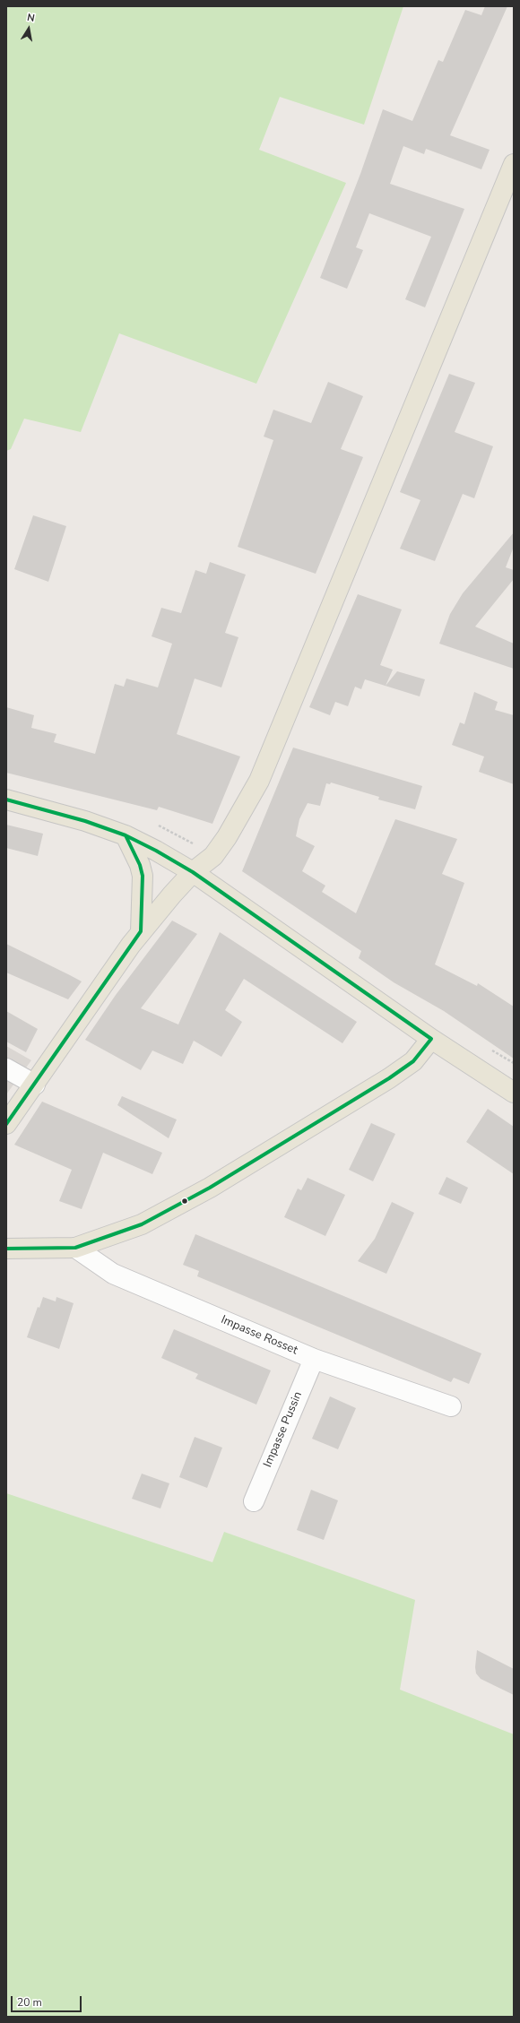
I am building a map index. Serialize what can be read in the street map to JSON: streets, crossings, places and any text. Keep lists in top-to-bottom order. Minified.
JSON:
{"streets":{"street":["Impasse Rosset","Impasse Pussin"]},"crossings":[["Impasse Rosset","Impasse Pussin"]],"scale_bar":"20 m","north":"top"}
